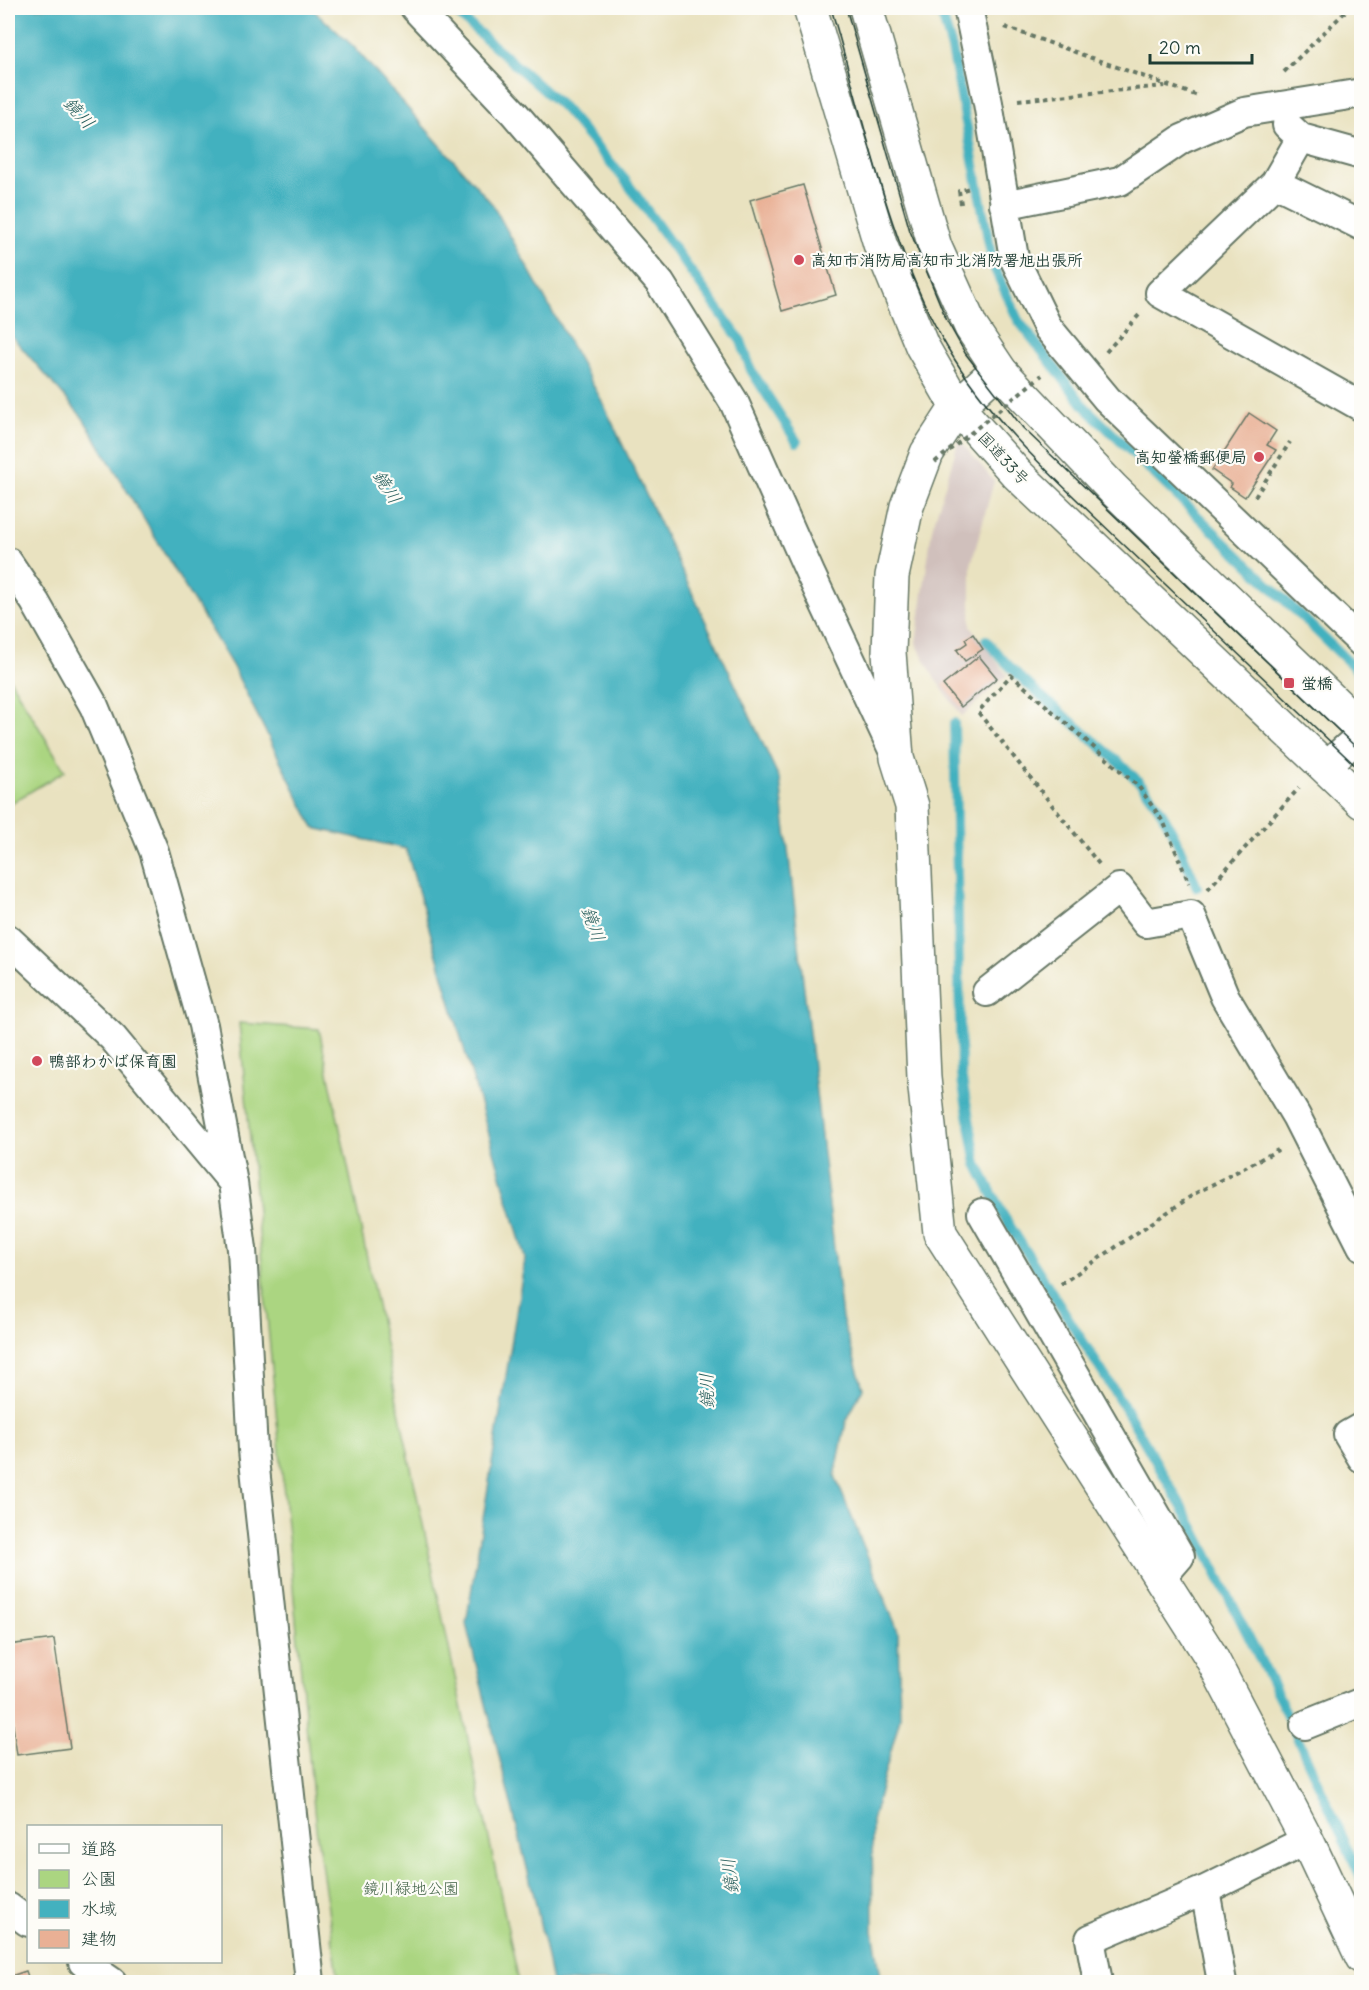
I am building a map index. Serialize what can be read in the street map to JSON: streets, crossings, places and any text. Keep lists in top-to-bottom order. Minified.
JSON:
{"streets":{"main road":["国道33号"]},"water":["鏡川"],"parks":["鏡川緑地公園"],"places":{"other":["高知市消防局高知市北消防署旭出張所","高知螢橋郵便局","鴨部わかば保育園"],"transit":["蛍橋"]},"legend":["道路","公園","水域","建物"],"scale_bar":"20 m"}
